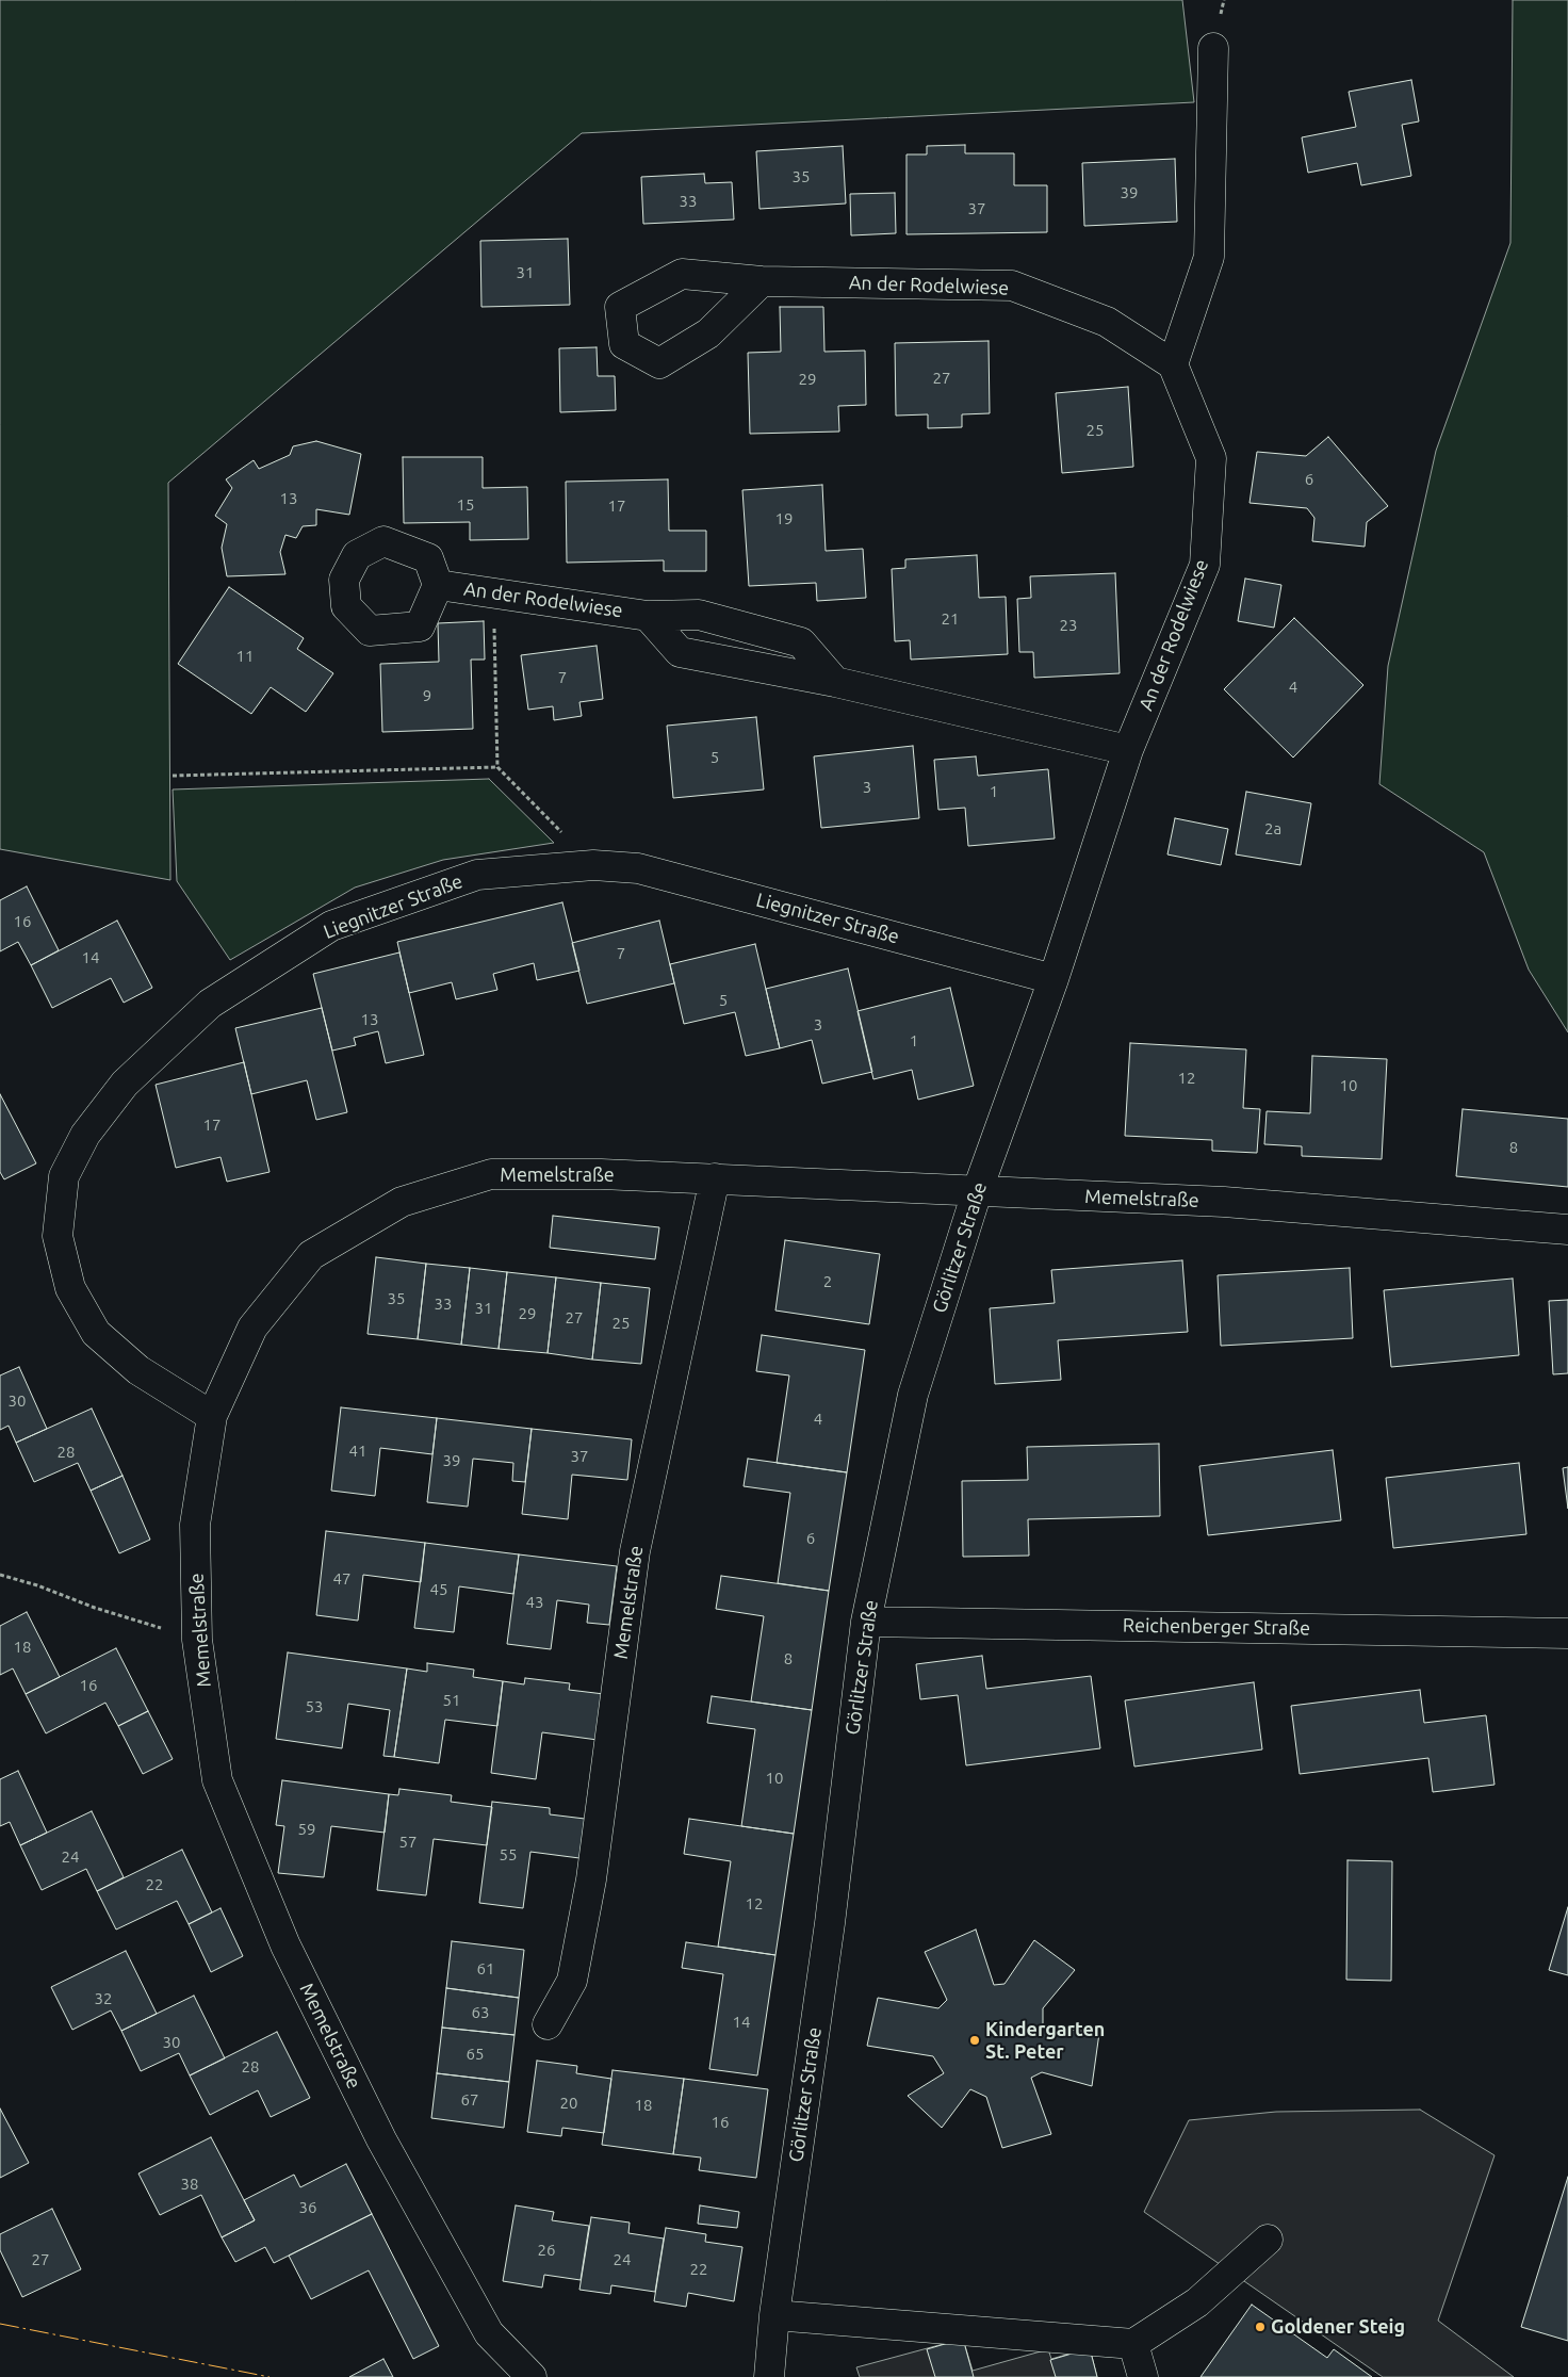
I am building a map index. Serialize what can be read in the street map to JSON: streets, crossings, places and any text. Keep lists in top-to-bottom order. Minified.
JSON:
{"streets":{"street":["An der Rodelwiese","Liegnitzer Straße","Memelstraße","Görlitzer Straße","Reichenberger Straße"]},"crossings":[["An der Rodelwiese","Liegnitzer Straße"],["An der Rodelwiese","Görlitzer Straße"],["Liegnitzer Straße","Memelstraße"],["Liegnitzer Straße","Görlitzer Straße"],["Memelstraße","Görlitzer Straße"],["Görlitzer Straße","Reichenberger Straße"]],"places":["Kindergarten St. Peter","Goldener Steig"],"house_numbers":["35","39","33","37","31","27","29","25","6","13","15","17","19","21","23","11","7","4","9","5","3","1","2a","16","7","14","5","13","3","1","12","10","17","8","2","35","33","31","29","27","25","30","4","41","28","37","39","6","47","45","43","18","8","16","51","53","10","59","57","55","24","22","12","61","32","63","14","30","65","28","67","20","18","16","38","36","26","27","24","22"]}
